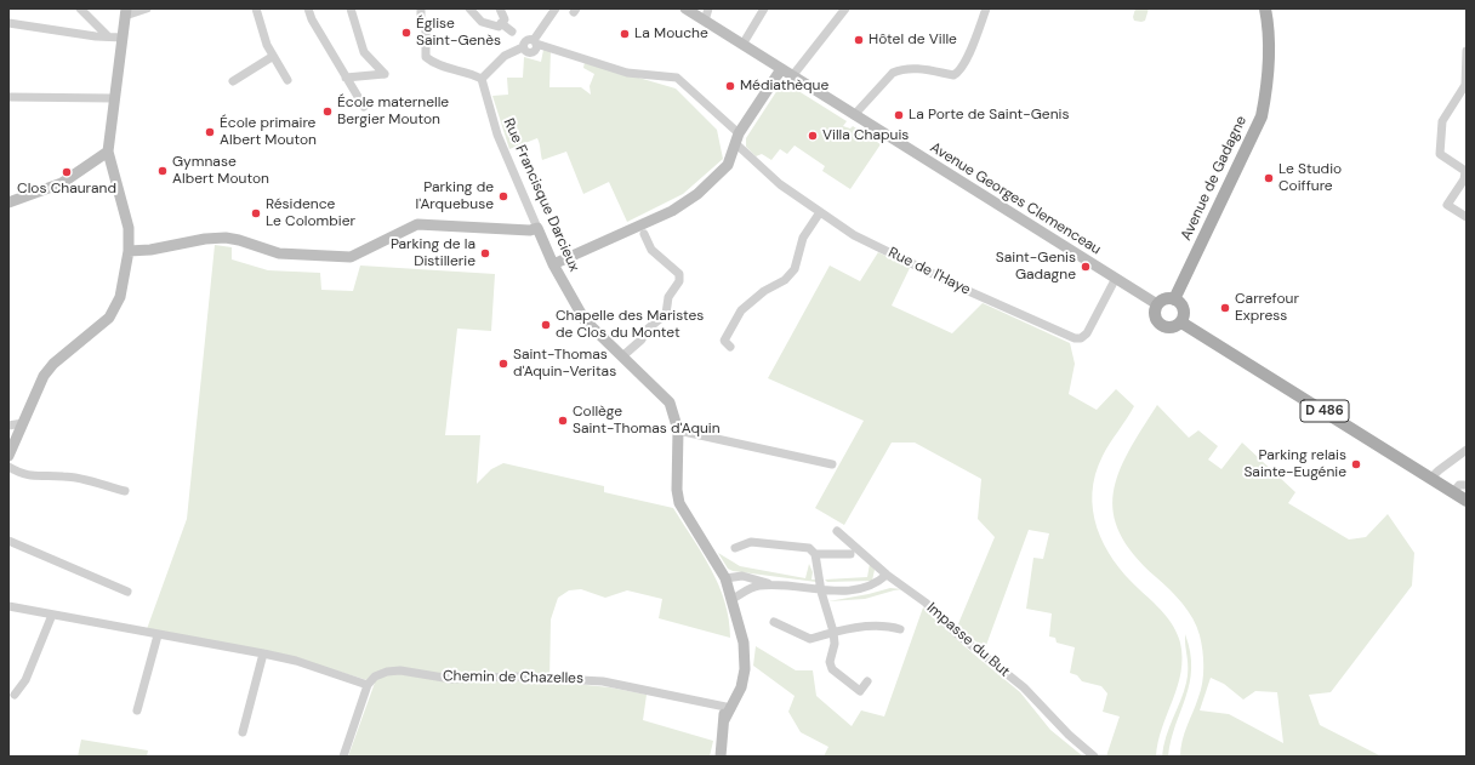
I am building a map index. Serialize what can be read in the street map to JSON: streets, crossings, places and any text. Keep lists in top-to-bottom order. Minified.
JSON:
{"streets":{"main road":["Avenue de Gadagne","D 486"],"street":["Rue Francisque Darcieux","Avenue Georges Clemenceau","Rue de l'Haye","Impasse du But","Chemin de Chazelles"]},"crossings":[["Avenue de Gadagne","Avenue Georges Clemenceau"],["Avenue de Gadagne","D 486"],["Rue Francisque Darcieux","Chemin de Chazelles"],["Avenue Georges Clemenceau","Rue de l'Haye"],["Avenue Georges Clemenceau","D 486"]],"places":["Église Saint-Genès","La Mouche","Hôtel de Ville","Médiathèque","École maternelle Bergier Mouton","La Porte de Saint-Genis","École primaire Albert Mouton","Villa Chapuis","Gymnase Albert Mouton","Clos Chaurand","Le Studio Coiffure","Parking de l'Arquebuse","Résidence Le Colombier","Parking de la Distillerie","Saint-Genis Gadagne","Carrefour Express","Chapelle des Maristes de Clos du Montet","Saint-Thomas d'Aquin-Veritas","Collège Saint-Thomas d'Aquin","Parking relais Sainte-Eugénie"]}
